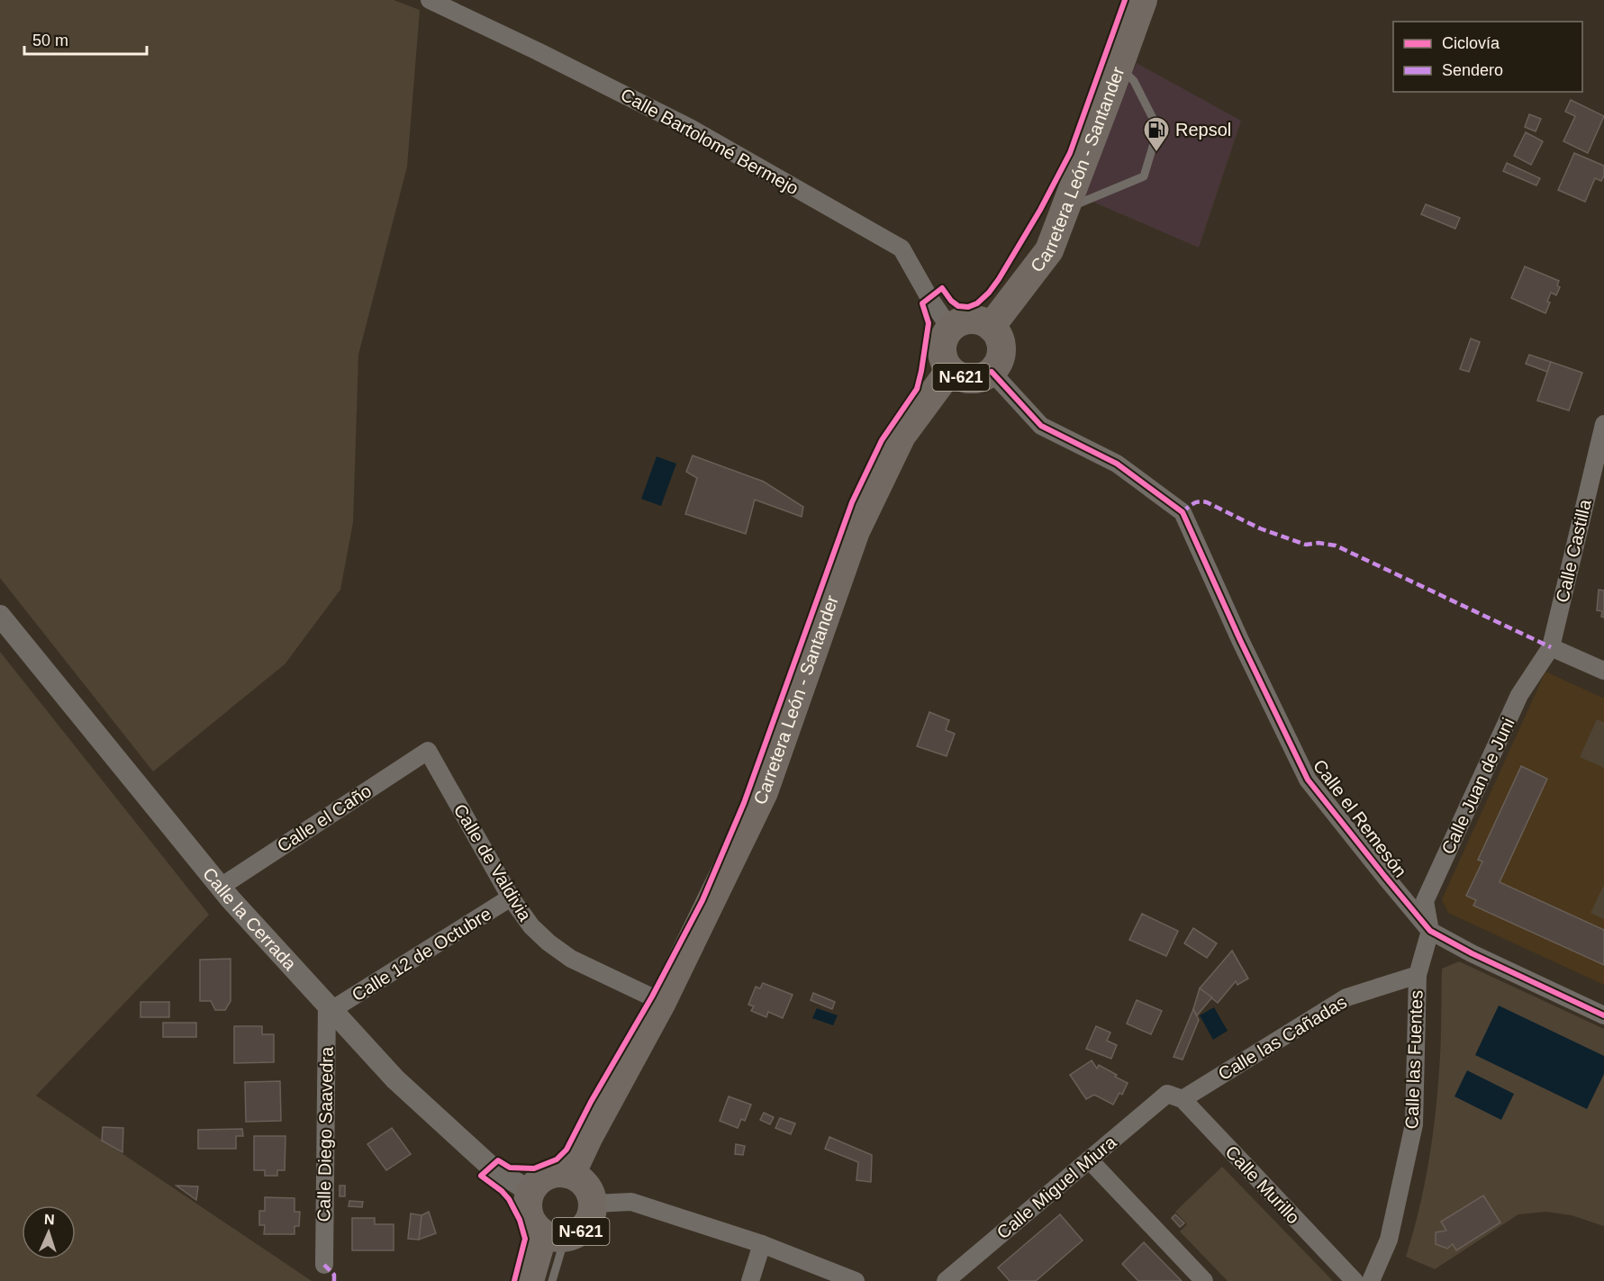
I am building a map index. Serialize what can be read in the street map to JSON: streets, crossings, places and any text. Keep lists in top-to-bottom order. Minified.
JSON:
{"streets":{"highway":["Carretera León - Santander","N-621"],"street":["Calle Bartolomé Bermejo","Calle Castilla","Calle Juan de Juni","Calle el Caño","Calle el Remesón","Calle de Valdivia","Calle la Cerrada","Calle 12 de Octubre","Calle las Cañadas","Calle las Fuentes","Calle Diego Saavedra","Calle Murillo","Calle Miguel Miura"]},"crossings":[["Calle Bartolomé Bermejo","Carretera León - Santander"],["Calle Bartolomé Bermejo","N-621"],["Calle Bartolomé Bermejo","Calle el Remesón"],["Carretera León - Santander","N-621"],["Carretera León - Santander","Calle el Remesón"],["Carretera León - Santander","Calle de Valdivia"],["Carretera León - Santander","Calle la Cerrada"],["N-621","Calle el Remesón"],["N-621","Calle la Cerrada"],["Calle Castilla","Calle Juan de Juni"],["Calle Juan de Juni","Calle el Remesón"],["Calle Juan de Juni","Calle las Fuentes"],["Calle el Caño","Calle de Valdivia"],["Calle el Caño","Calle la Cerrada"],["Calle el Remesón","Calle las Fuentes"],["Calle de Valdivia","Calle 12 de Octubre"],["Calle la Cerrada","Calle 12 de Octubre"],["Calle la Cerrada","Calle Diego Saavedra"],["Calle 12 de Octubre","Calle Diego Saavedra"],["Calle las Cañadas","Calle las Fuentes"],["Calle las Cañadas","Calle Murillo"],["Calle las Cañadas","Calle Miguel Miura"],["Calle Murillo","Calle Miguel Miura"]],"places":{"fuel station":["Repsol"]},"legend":["Ciclovía","Sendero"],"scale_bar":"50 m","north":"top"}
